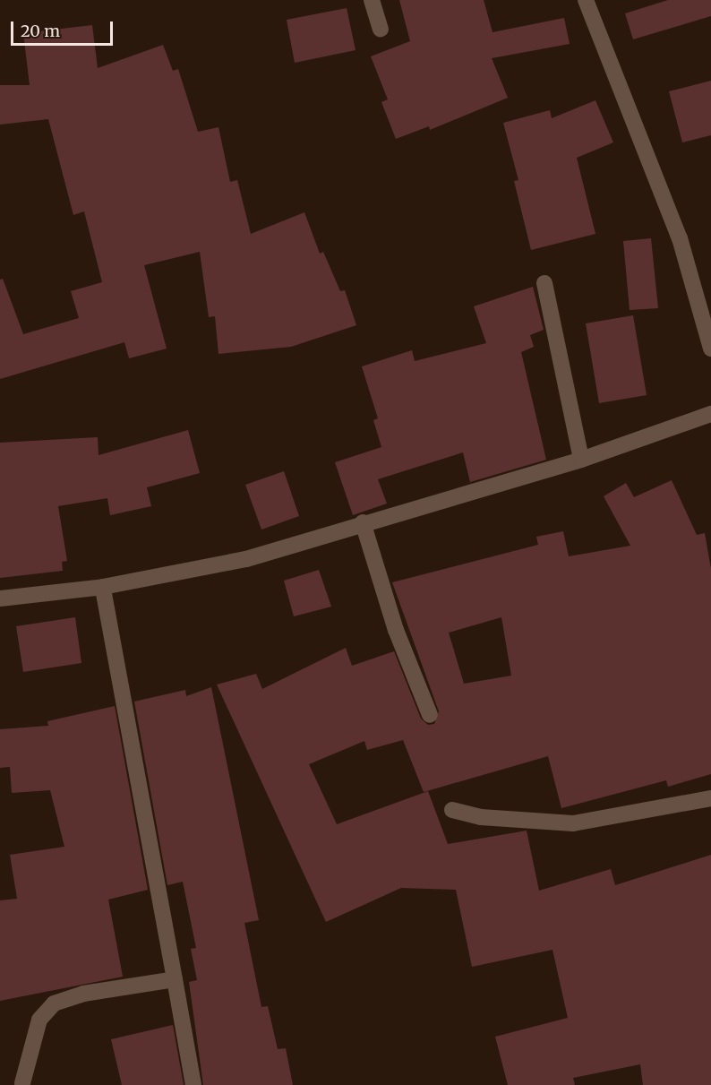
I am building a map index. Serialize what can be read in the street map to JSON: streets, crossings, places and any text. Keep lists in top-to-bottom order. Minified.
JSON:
{"scale_bar":"20 m"}
